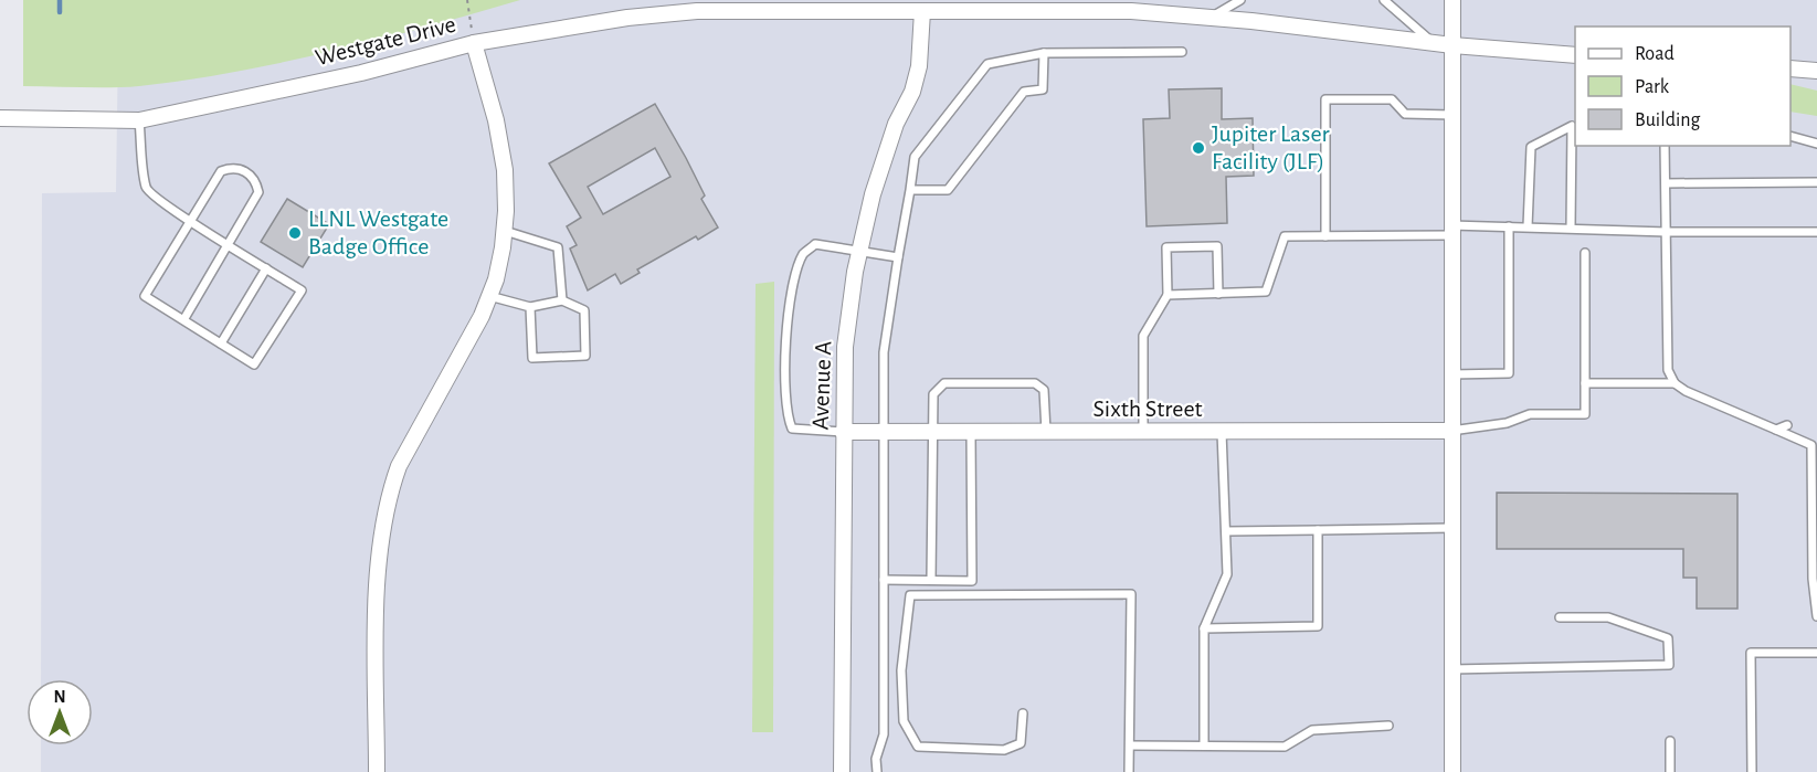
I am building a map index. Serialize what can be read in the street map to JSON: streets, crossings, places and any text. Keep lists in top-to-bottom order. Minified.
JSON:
{"streets":{"street":["Westgate Drive","Avenue A","Sixth Street"]},"crossings":[["Westgate Drive","Avenue A"],["Avenue A","Sixth Street"]],"places":["Jupiter Laser Facility (JLF)","LLNL Westgate Badge Office"],"legend":["Road","Park","Building"],"north":"top"}
